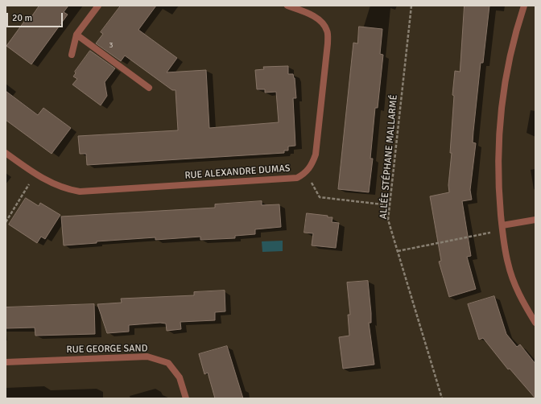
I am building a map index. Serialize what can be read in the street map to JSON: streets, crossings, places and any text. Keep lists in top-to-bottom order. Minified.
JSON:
{"streets":{"street":["RUE ALEXANDRE DUMAS","RUE GEORGE SAND"],"path":["ALLÉE STÉPHANE MALLARMÉ"]},"house_numbers":["3"],"scale_bar":"20 m"}
